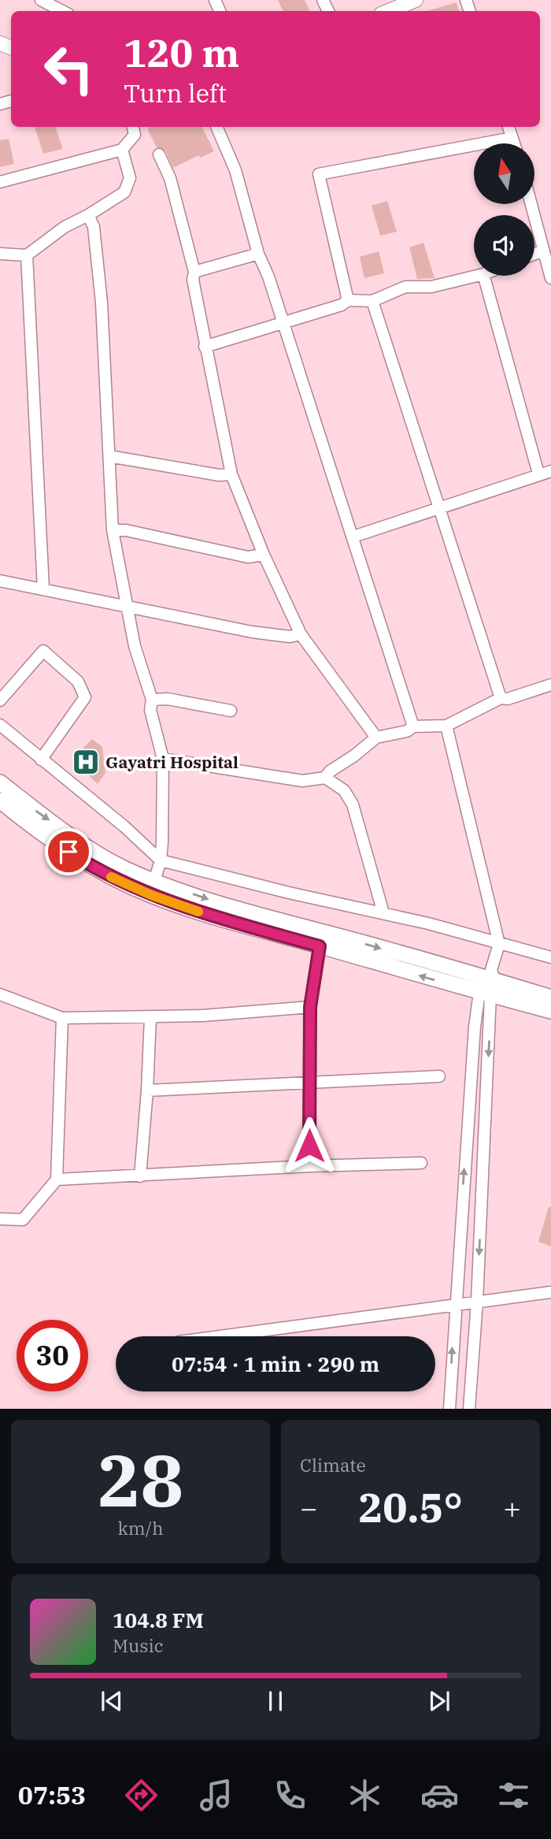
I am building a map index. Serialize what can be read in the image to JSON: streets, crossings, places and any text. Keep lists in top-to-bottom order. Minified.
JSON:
{"places":{"hospital":["Gayatri Hospital"]},"north":"top","page":{"turn":["120 m","Turn left"],"limit":"30","trip":"07:54 · 1 min · 290 m","tile":[["28","km/h"],"Climate"],"heat":["−","20.5°","+"],"song":["104.8 FM","Music"],"tabs":"07:53"}}
